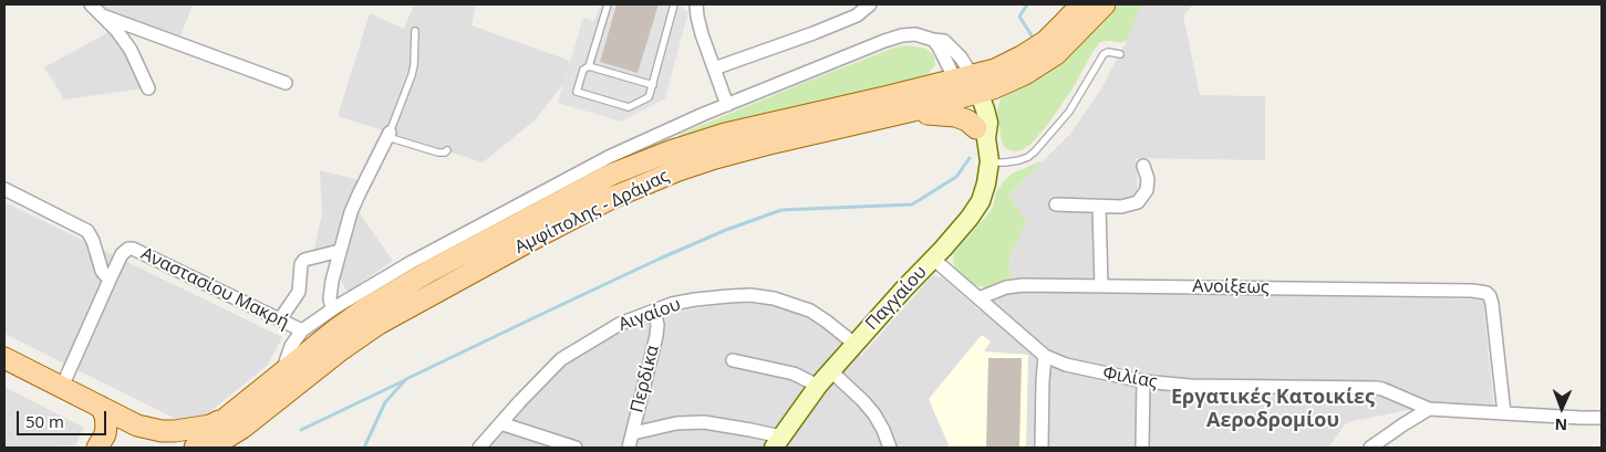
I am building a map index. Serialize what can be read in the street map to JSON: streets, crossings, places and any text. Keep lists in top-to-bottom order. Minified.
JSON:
{"streets":{"main road":["Αμφίπολης - Δράμας","Παγγαίου"],"street":["Ανοίξεως","Αναστασίου Μακρή","Αιγαίου","Φιλίας","Περδίκα"]},"crossings":[["Αμφίπολης - Δράμας","Αναστασίου Μακρή"],["Ανοίξεως","Φιλίας"],["Παγγαίου","Αιγαίου"],["Παγγαίου","Φιλίας"],["Αιγαίου","Περδίκα"]],"districts":["Εργατικές Κατοικίες Αεροδρομίου"],"scale_bar":"50 m","north":"bottom"}
